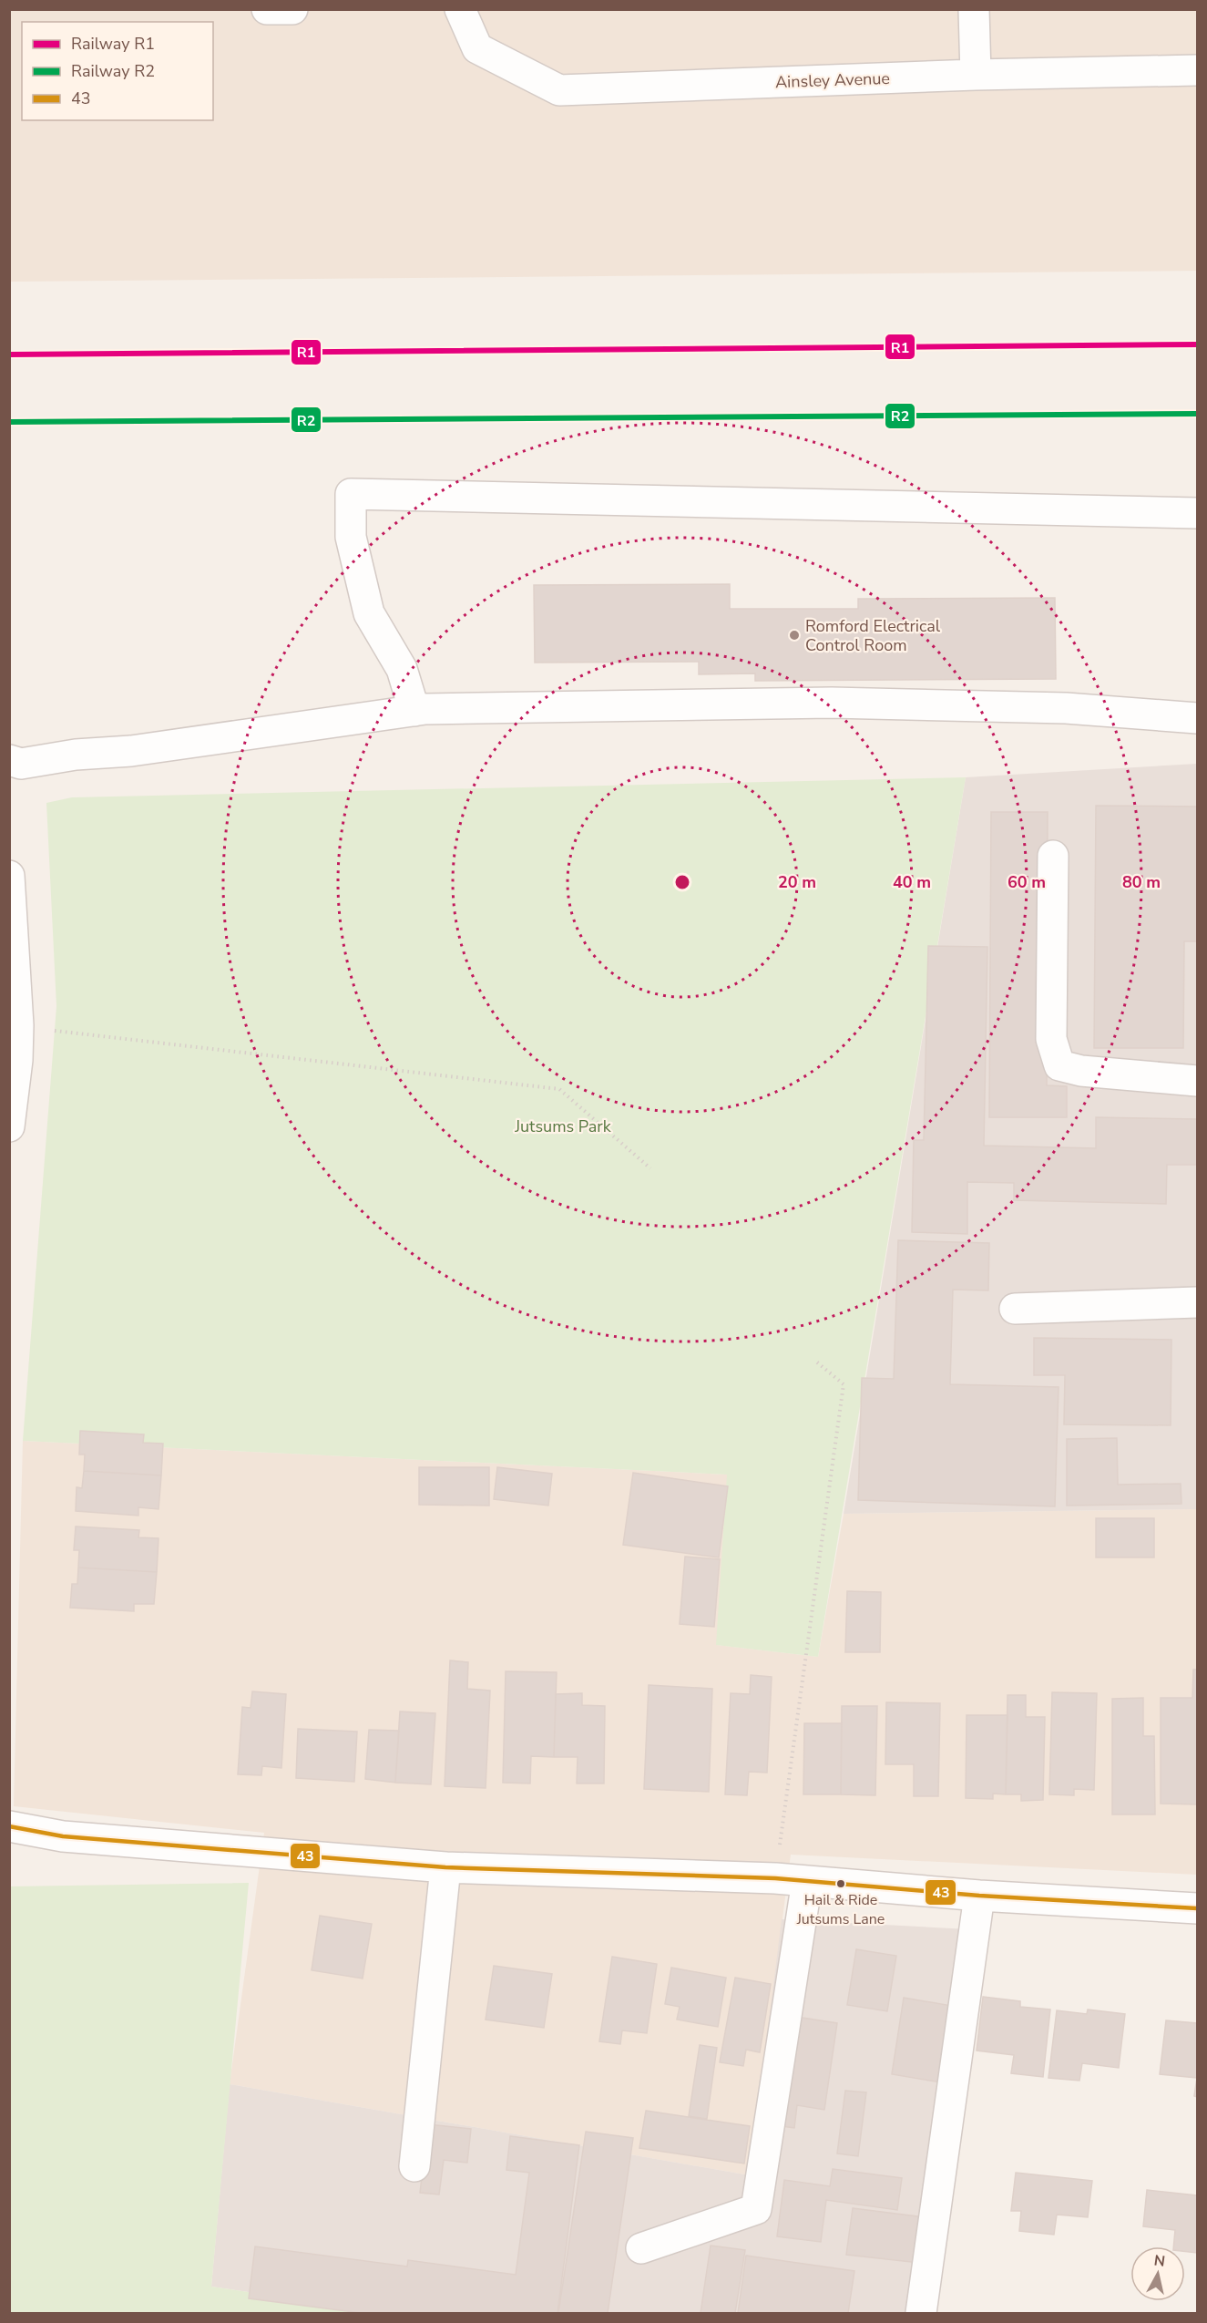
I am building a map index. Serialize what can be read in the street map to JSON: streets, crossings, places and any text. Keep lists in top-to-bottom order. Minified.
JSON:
{"streets":{"street":["Ainsley Avenue"]},"parks":["Jutsums Park"],"places":["Romford Electrical Control Room","Hail & Ride Jutsums Lane"],"lines":["rail line R1","rail line R2","transit line 43"],"legend":["Railway R1","Railway R2","43"],"north":"top","rings":["20 m","40 m","60 m","80 m"]}
